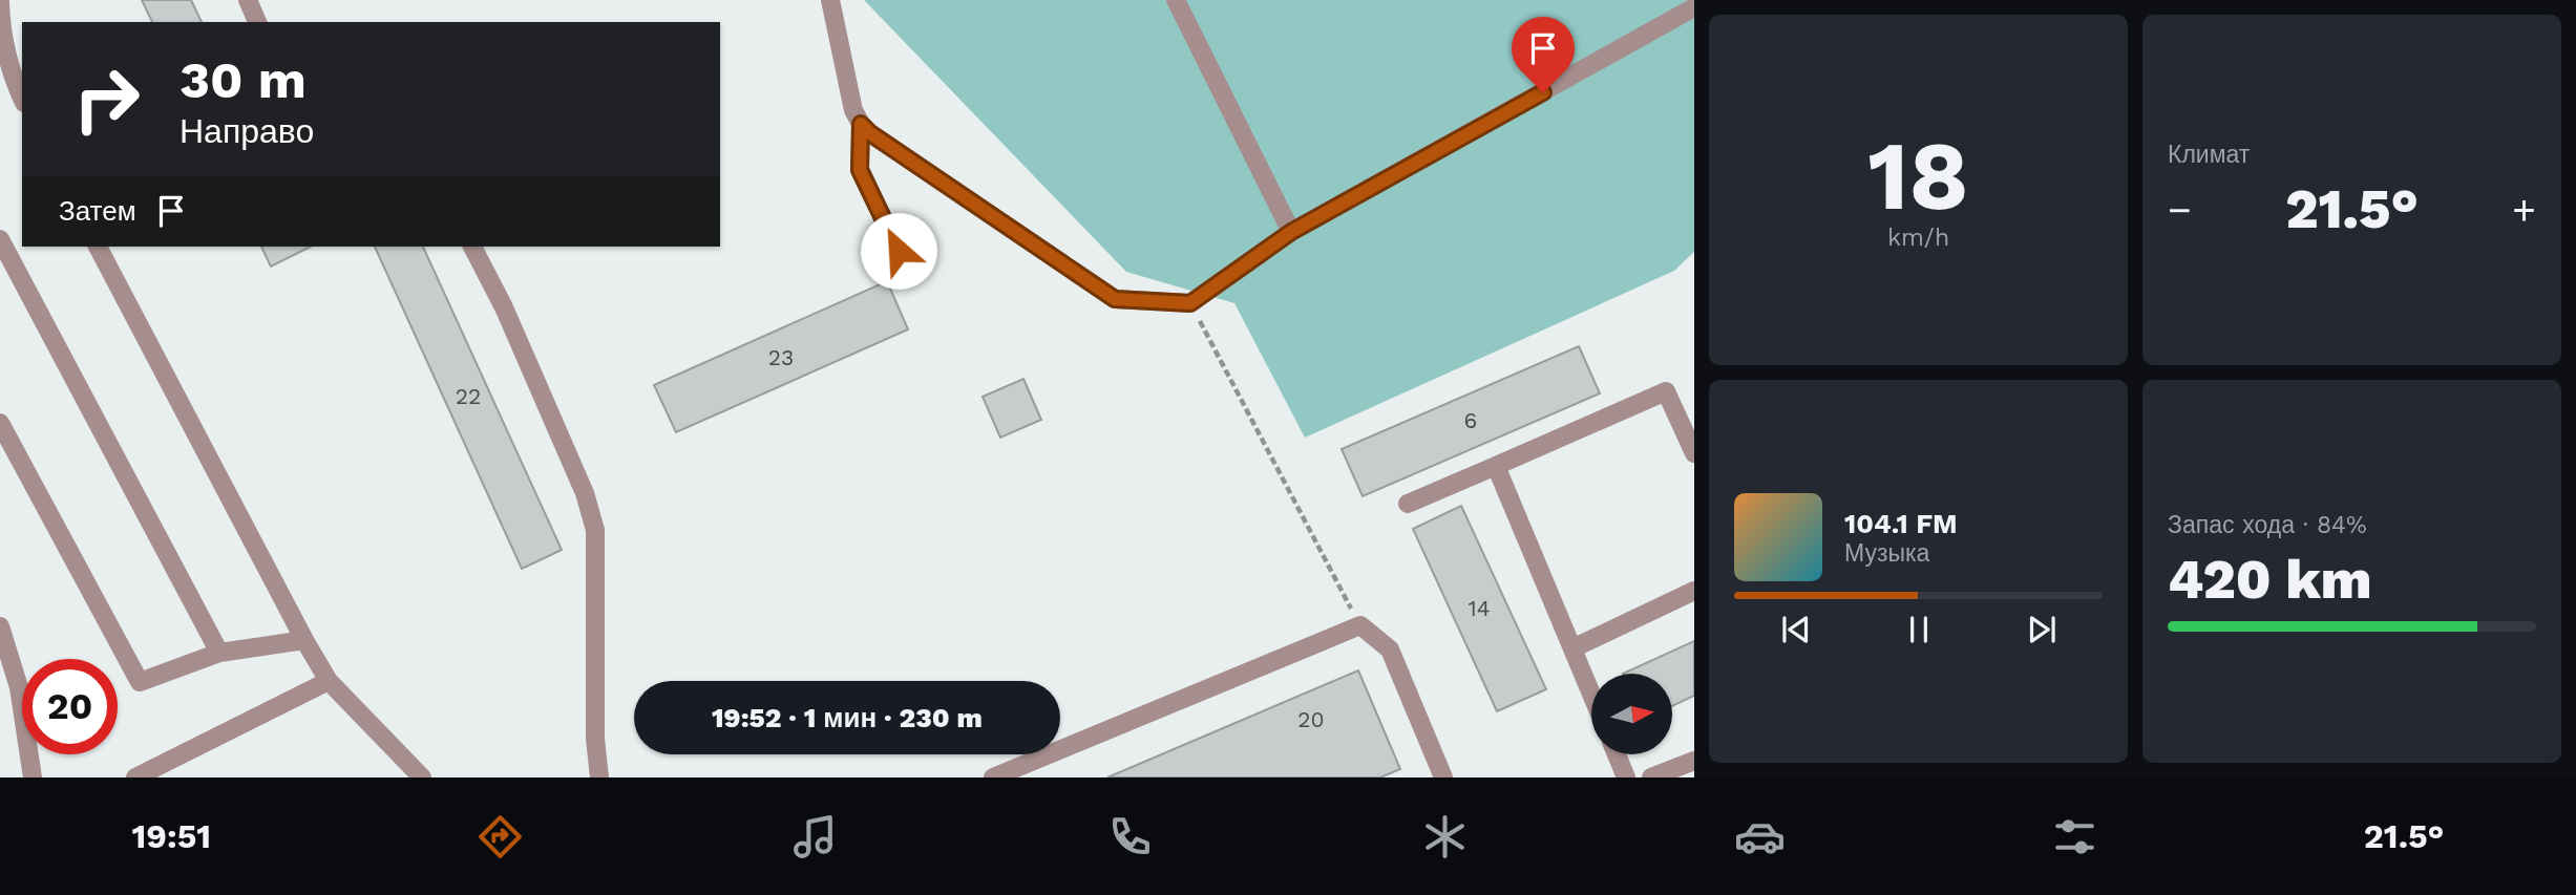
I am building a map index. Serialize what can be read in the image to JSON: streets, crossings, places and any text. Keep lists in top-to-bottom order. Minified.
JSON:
{"house_numbers":["23","22","6","14","20"],"north":"right","page":{"tile":[["18","km/h"],"Климат",["Запас хода · 84%","420 km"]],"turn":["30 m","Направо"],"then":"Затем","heat":["−","21.5°","+"],"song":["104.1 FM","Музыка"],"limit":"20","trip":"19:52 · 1 мин · 230 m","tabs":["19:51","21.5°"]}}
